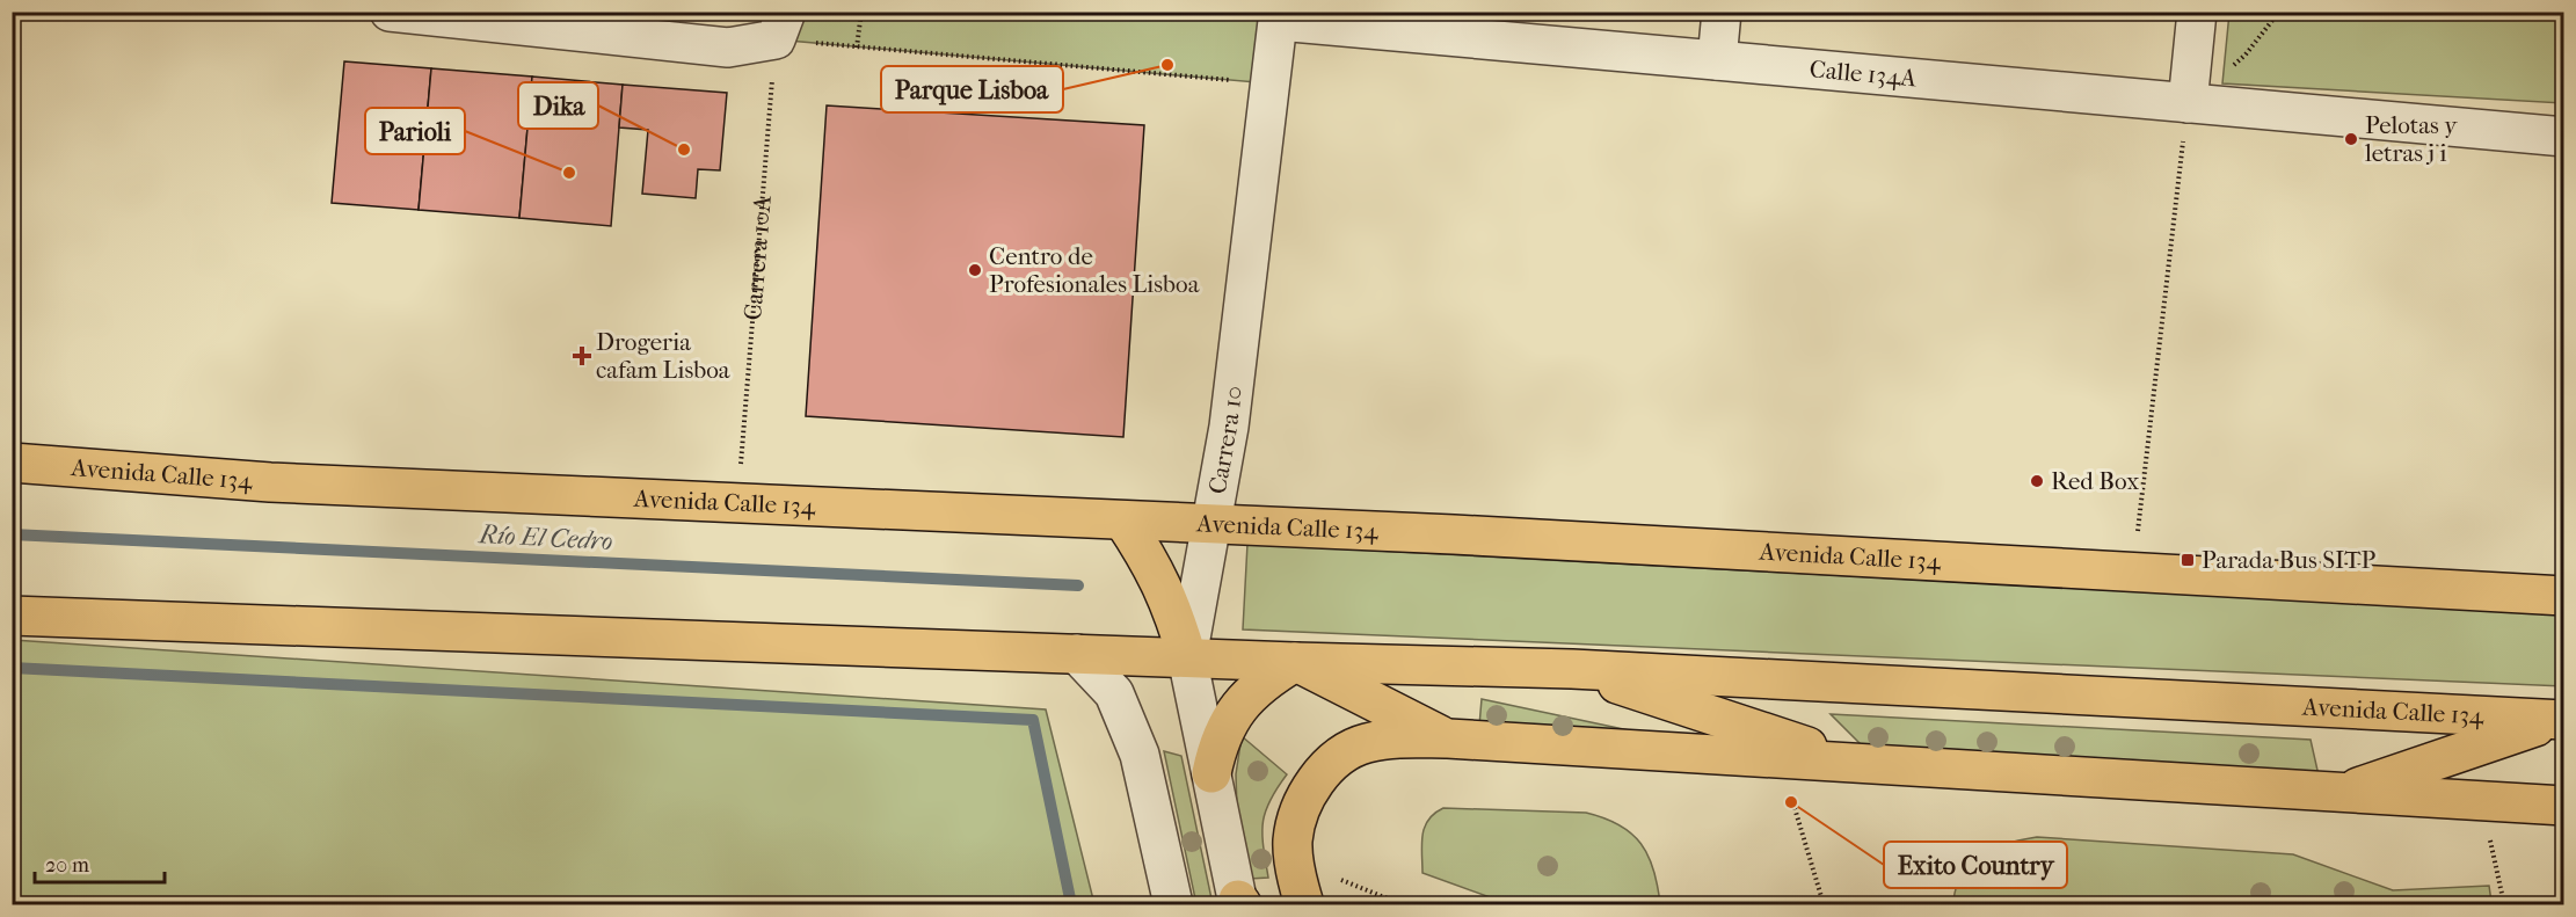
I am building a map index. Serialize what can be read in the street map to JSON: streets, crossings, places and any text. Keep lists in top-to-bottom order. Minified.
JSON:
{"streets":{"main road":["Avenida Calle 134"],"street":["Calle 134A","Carrera 10"],"path":["Carrera 10A"]},"crossings":[["Calle 134A","Carrera 10"],["Carrera 10A","Avenida Calle 134"],["Carrera 10","Avenida Calle 134"]],"water":["Río El Cedro"],"places":{"other":["Parque Lisboa","Pelotas y letras j i","Dika","Parioli","Centro de Profesionales Lisboa","Red Box","Exito Country"],"health":["Drogeria cafam Lisboa"],"transit":["Parada Bus SITP"]},"scale_bar":"20 m"}
